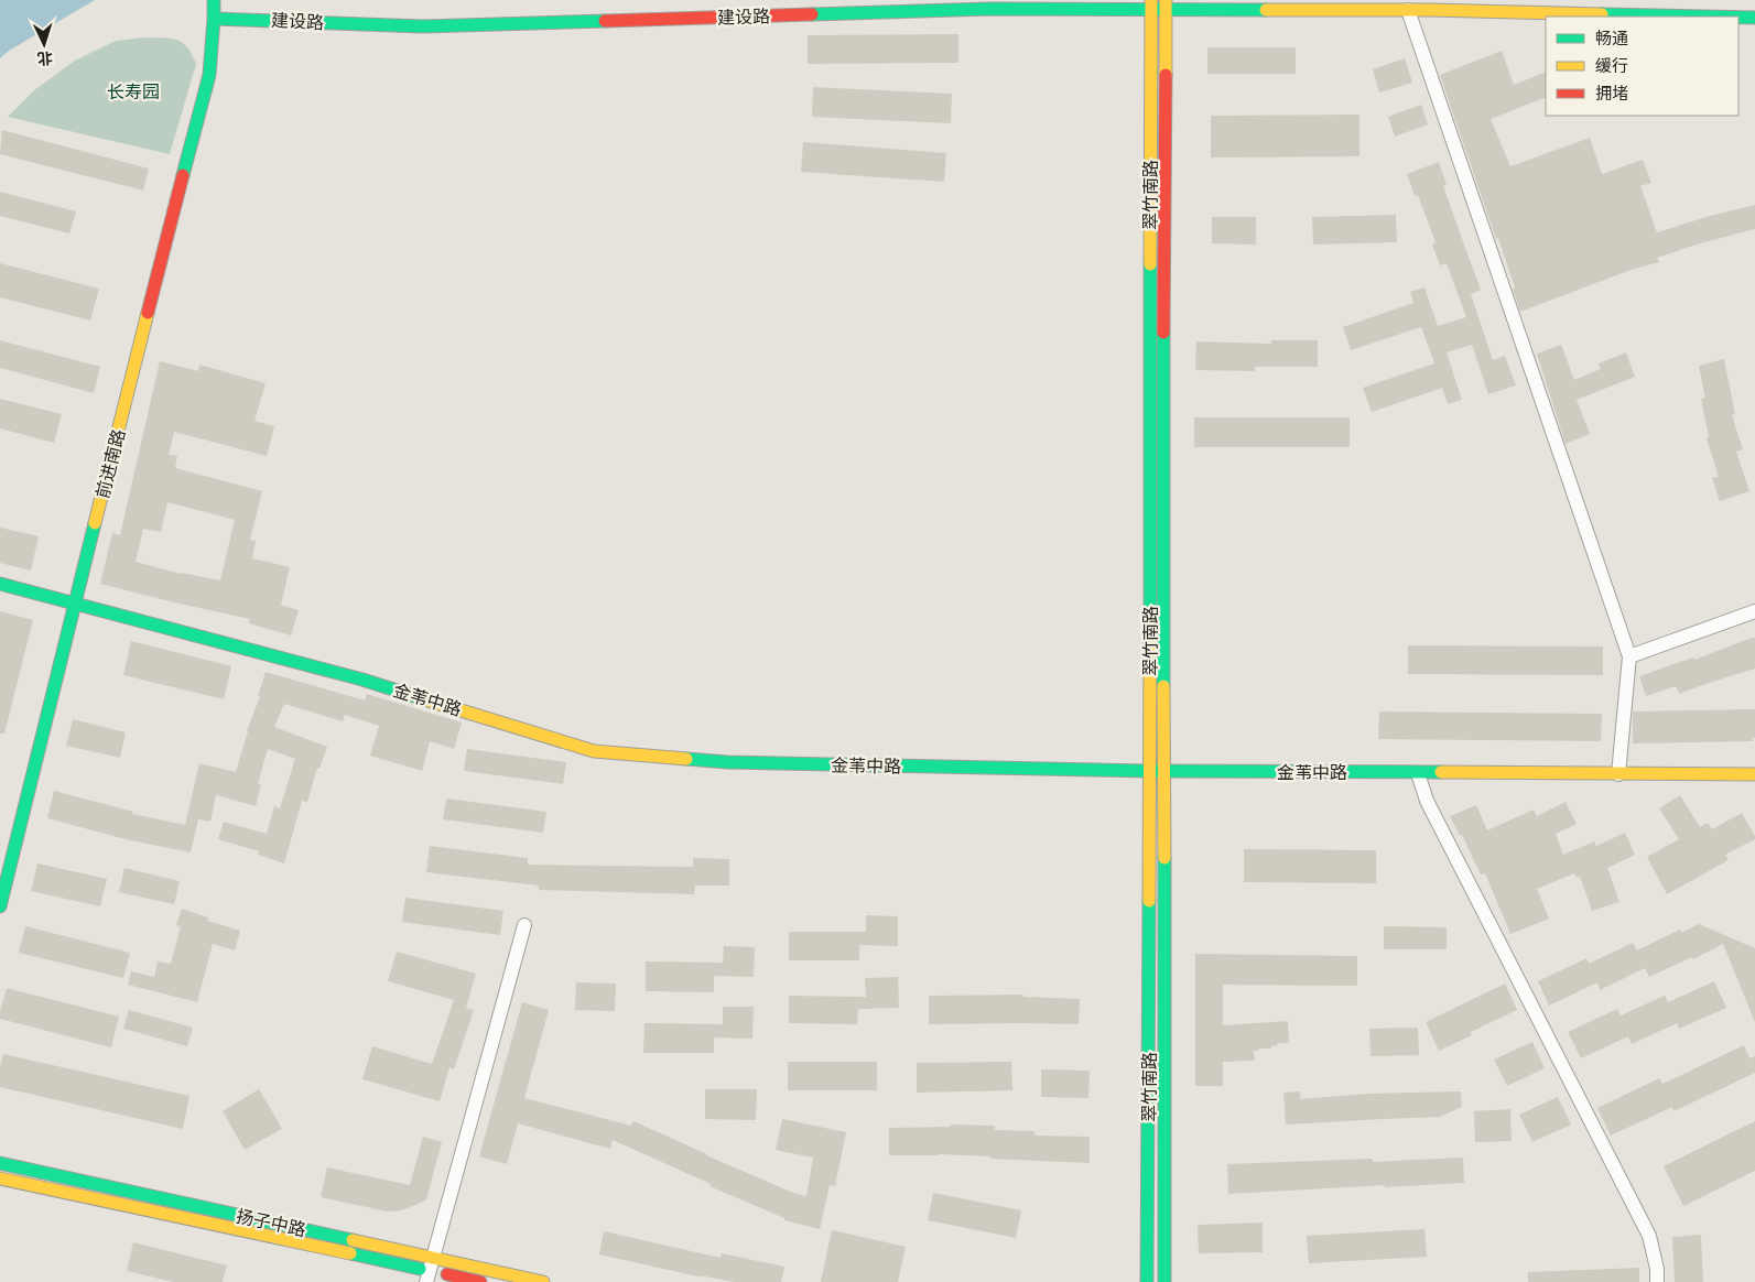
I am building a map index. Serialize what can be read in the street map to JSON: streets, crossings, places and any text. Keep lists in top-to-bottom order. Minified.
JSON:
{"streets":{"street":["建设路","翠竹南路","前进南路","金苇中路","扬子中路"]},"crossings":[["建设路","翠竹南路"],["建设路","前进南路"],["翠竹南路","金苇中路"],["前进南路","金苇中路"]],"parks":["长寿园"],"legend":["畅通","缓行","拥堵"],"north":"bottom"}
